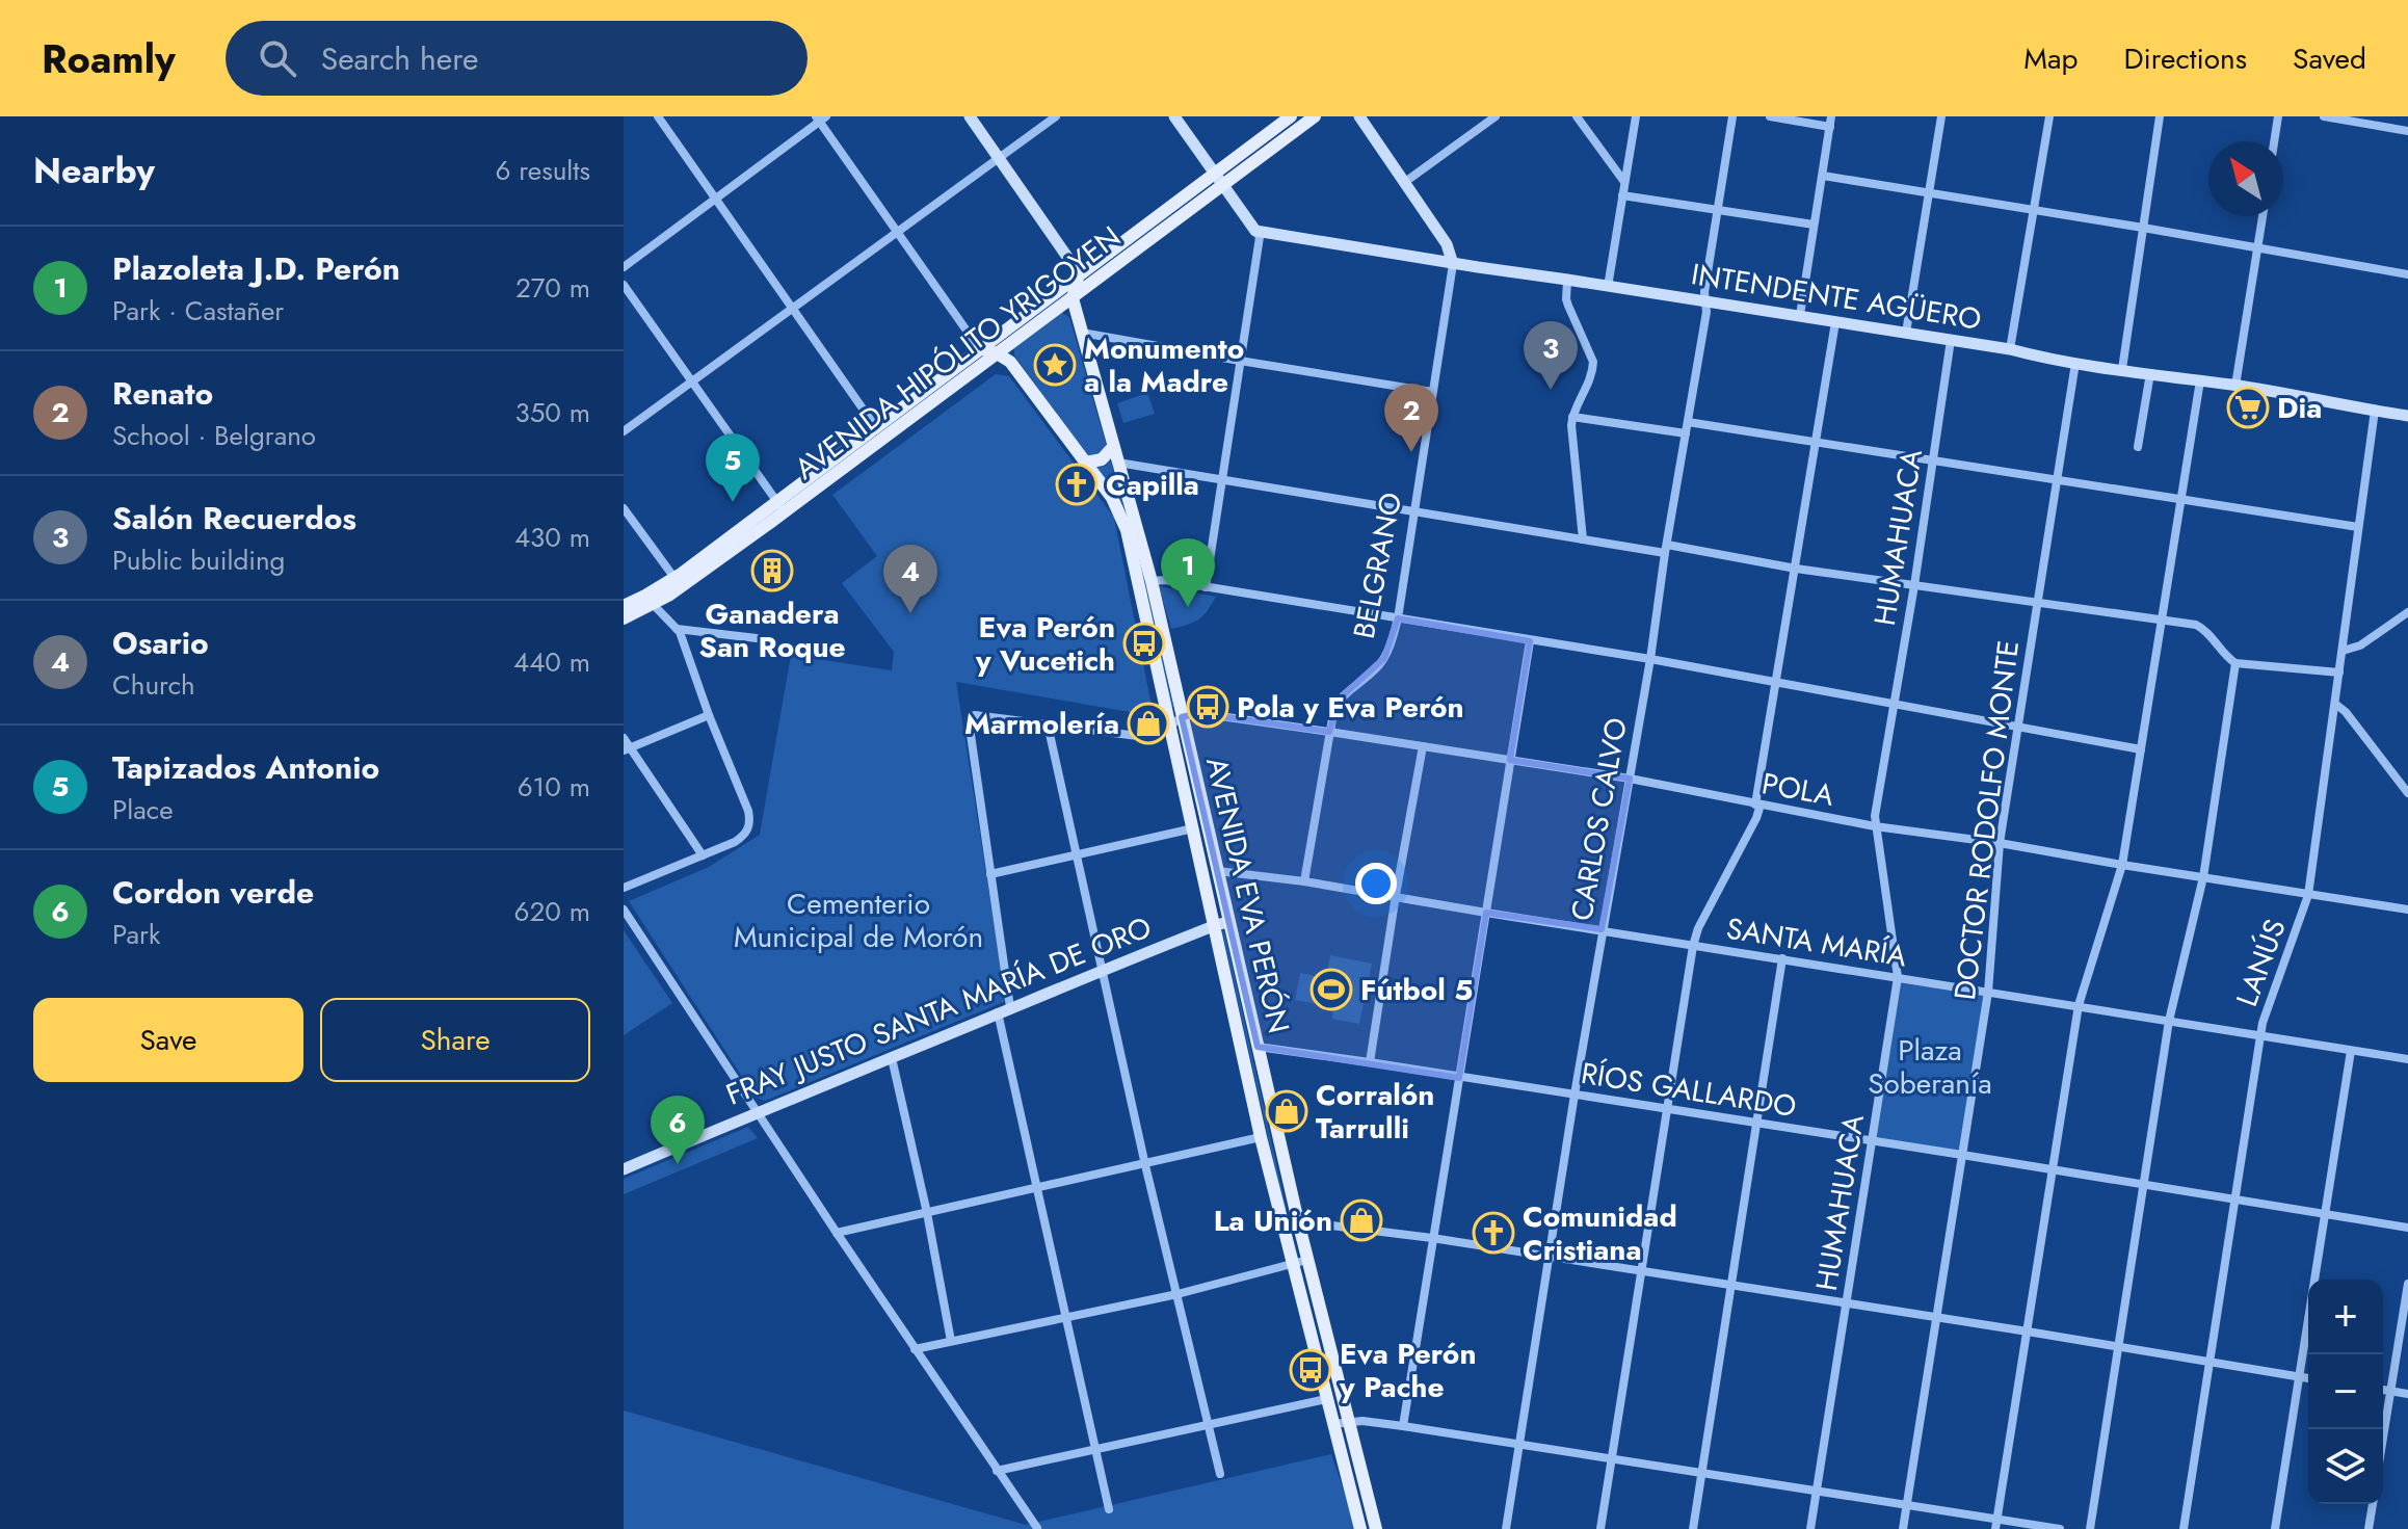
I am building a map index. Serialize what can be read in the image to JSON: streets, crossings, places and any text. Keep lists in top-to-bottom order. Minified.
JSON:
{"streets":{"main road":["AVENIDA HIPÓLITO YRIGOYEN","AVENIDA EVA PERÓN"],"street":["INTENDENTE AGÜERO","HUMAHUACA","BELGRANO","POLA","CARLOS CALVO","DOCTOR RODOLFO MONTE","SANTA MARÍA","LANÚS","FRAY JUSTO SANTA MARÍA DE ORO","RÍOS GALLARDO"]},"crossings":[["INTENDENTE AGÜERO","HUMAHUACA"],["INTENDENTE AGÜERO","BELGRANO"],["INTENDENTE AGÜERO","CARLOS CALVO"],["INTENDENTE AGÜERO","DOCTOR RODOLFO MONTE"],["INTENDENTE AGÜERO","LANÚS"],["AVENIDA HIPÓLITO YRIGOYEN","AVENIDA EVA PERÓN"],["HUMAHUACA","POLA"],["HUMAHUACA","SANTA MARÍA"],["HUMAHUACA","RÍOS GALLARDO"],["BELGRANO","POLA"],["BELGRANO","SANTA MARÍA"],["POLA","CARLOS CALVO"],["POLA","DOCTOR RODOLFO MONTE"],["POLA","AVENIDA EVA PERÓN"],["POLA","LANÚS"],["CARLOS CALVO","SANTA MARÍA"],["CARLOS CALVO","RÍOS GALLARDO"],["DOCTOR RODOLFO MONTE","SANTA MARÍA"],["DOCTOR RODOLFO MONTE","RÍOS GALLARDO"],["AVENIDA EVA PERÓN","SANTA MARÍA"],["AVENIDA EVA PERÓN","FRAY JUSTO SANTA MARÍA DE ORO"],["AVENIDA EVA PERÓN","RÍOS GALLARDO"],["SANTA MARÍA","LANÚS"],["LANÚS","RÍOS GALLARDO"]],"parks":["Cementerio Municipal de Morón","Plaza Soberanía"],"places":{"place":["Monumento a la Madre"],"supermarket":["Dia"],"church":["Capilla","Comunidad Cristiana"],"building":["Ganadera San Roque"],"bus stop":["Eva Perón y Vucetich","Pola y Eva Perón","Eva Perón y Pache"],"shop":["Marmolería","Corralón Tarrulli","La Unión"],"sports":["Fútbol 5"]},"north":"top left","page":{"header":"Roamly","search":"Search here","nav":["Map","Directions","Saved"],"heading":["Nearby","6 results"],"list":[{"mark":"1","name":"Plazoleta J.D. Perón","note":"Park · Castañer","value":"270 m"},{"mark":"2","name":"Renato","note":"School · Belgrano","value":"350 m"},{"mark":"3","name":"Salón Recuerdos","note":"Public building","value":"430 m"},{"mark":"4","name":"Osario","note":"Church","value":"440 m"},{"mark":"5","name":"Tapizados Antonio","note":"Place","value":"610 m"},{"mark":"6","name":"Cordon verde","note":"Park","value":"620 m"}],"pins":["3","2","5","1","4","6"],"buttons":["Save","Share"],"map_buttons":["+","−"]}}
